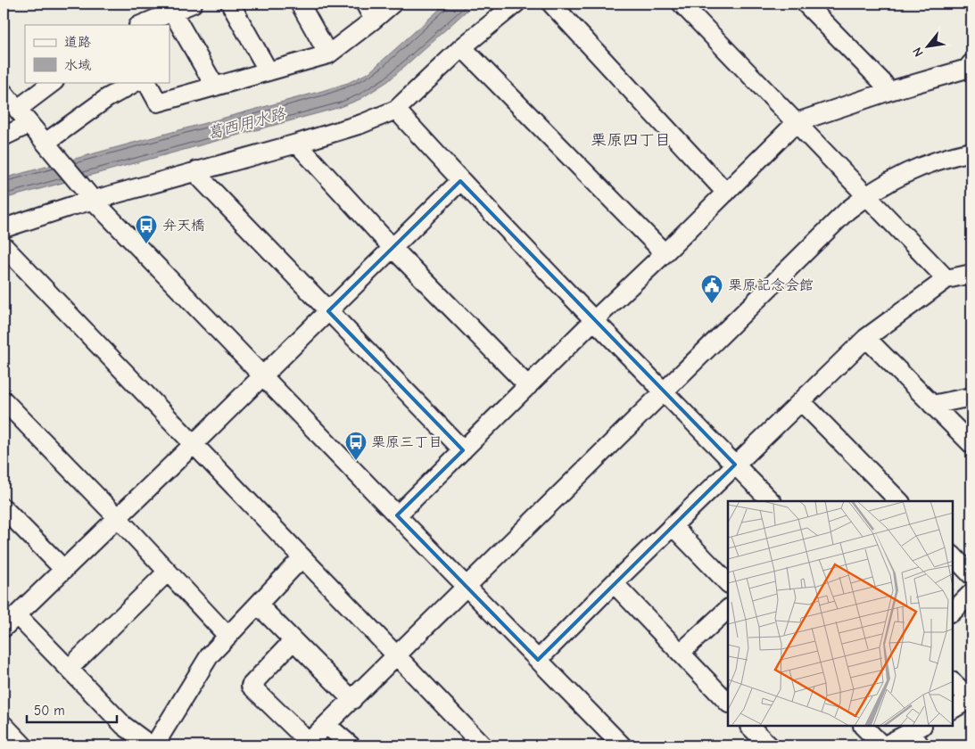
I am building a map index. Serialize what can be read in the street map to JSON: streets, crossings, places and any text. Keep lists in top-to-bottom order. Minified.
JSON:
{"districts":["栗原四丁目"],"water":["葛西用水路"],"places":{"bus stop":["弁天橋","栗原三丁目"],"public building":["栗原記念会館"]},"legend":["道路","水域"],"scale_bar":"50 m","north":"bottom left"}
